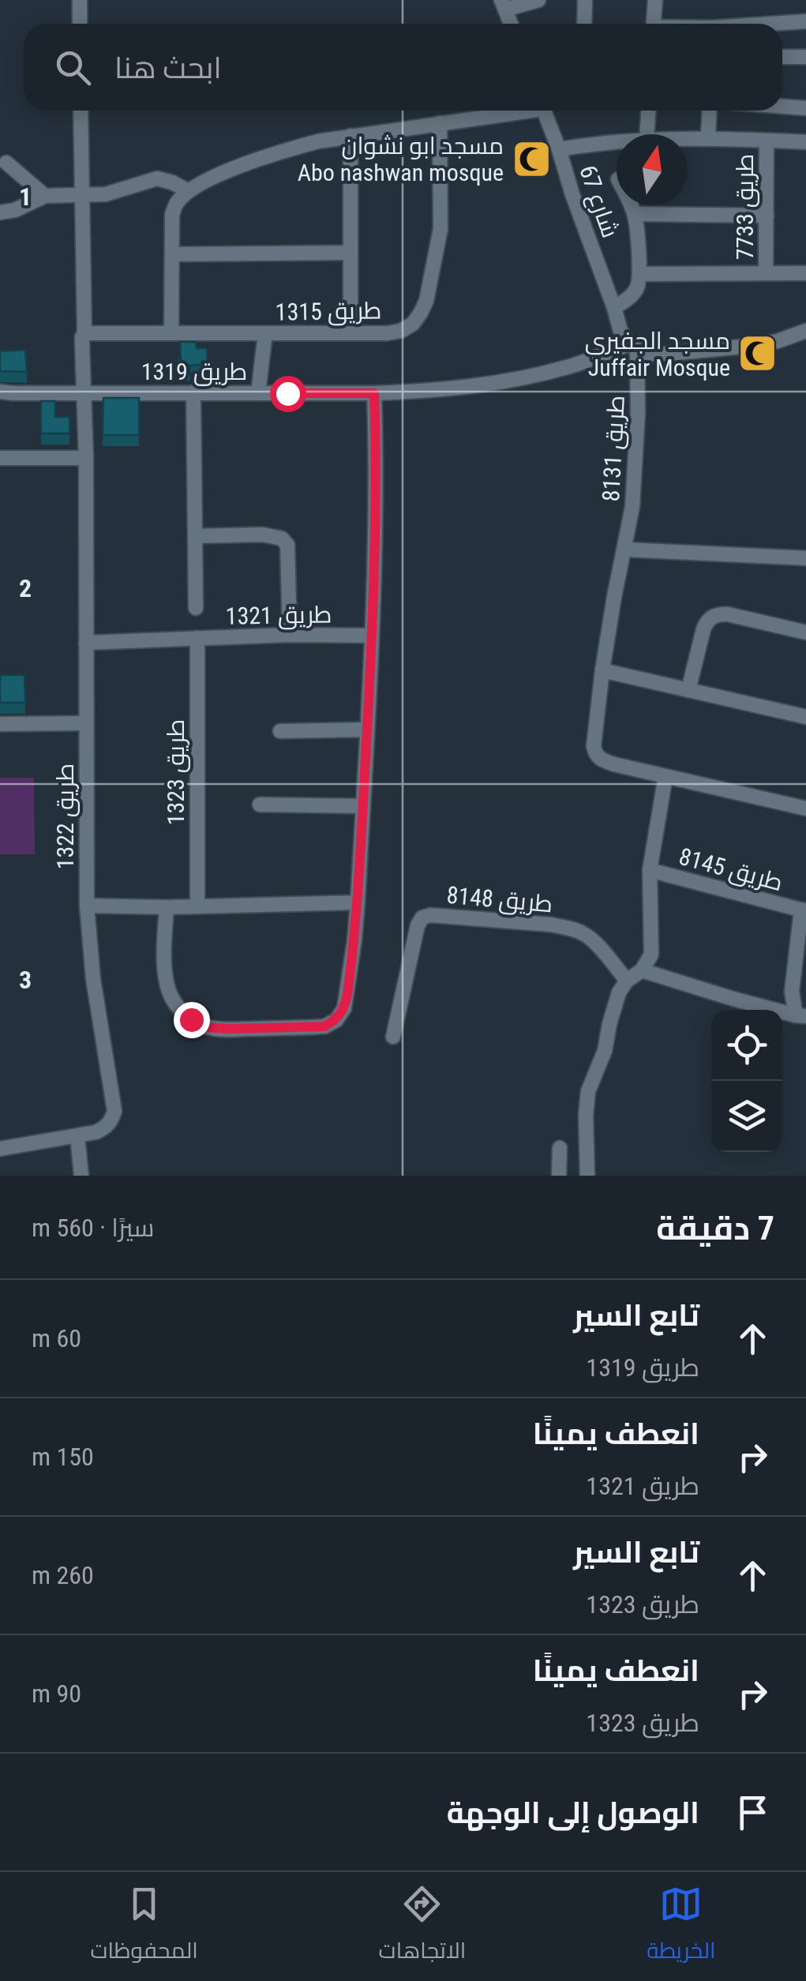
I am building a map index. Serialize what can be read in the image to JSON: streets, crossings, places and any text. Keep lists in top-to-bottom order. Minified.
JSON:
{"streets":{"street":["شارع 67","طريق 7733","طريق 1315","طريق 1319","طريق 8131","طريق 1321","طريق 1323","طريق 1322","طريق 8145","طريق 8148"]},"crossings":[["شارع 67","طريق 1319"],["شارع 67","طريق 8131"],["طريق 1315","طريق 1322"],["طريق 1319","طريق 8131"],["طريق 1319","طريق 1322"],["طريق 8131","طريق 8145"],["طريق 1321","طريق 1323"],["طريق 1321","طريق 1322"]],"places":{"mosque":["مسجد ابو نشوان Abo nashwan mosque","مسجد الجفيري Juffair Mosque"]},"north":"top","page":{"search":"ابحث هنا","heading":["7 دقيقة","سيرًا · 560 m"],"list":[["تابع السير","طريق 1319","60 m"],["انعطف يمينًا","طريق 1321","150 m"],["تابع السير","طريق 1323","260 m"],["انعطف يمينًا","طريق 1323","90 m"],"الوصول إلى الوجهة"],"nav":["الخريطة","الاتجاهات","المحفوظات"]},"grid":{"rows":["1","2","3"]}}
